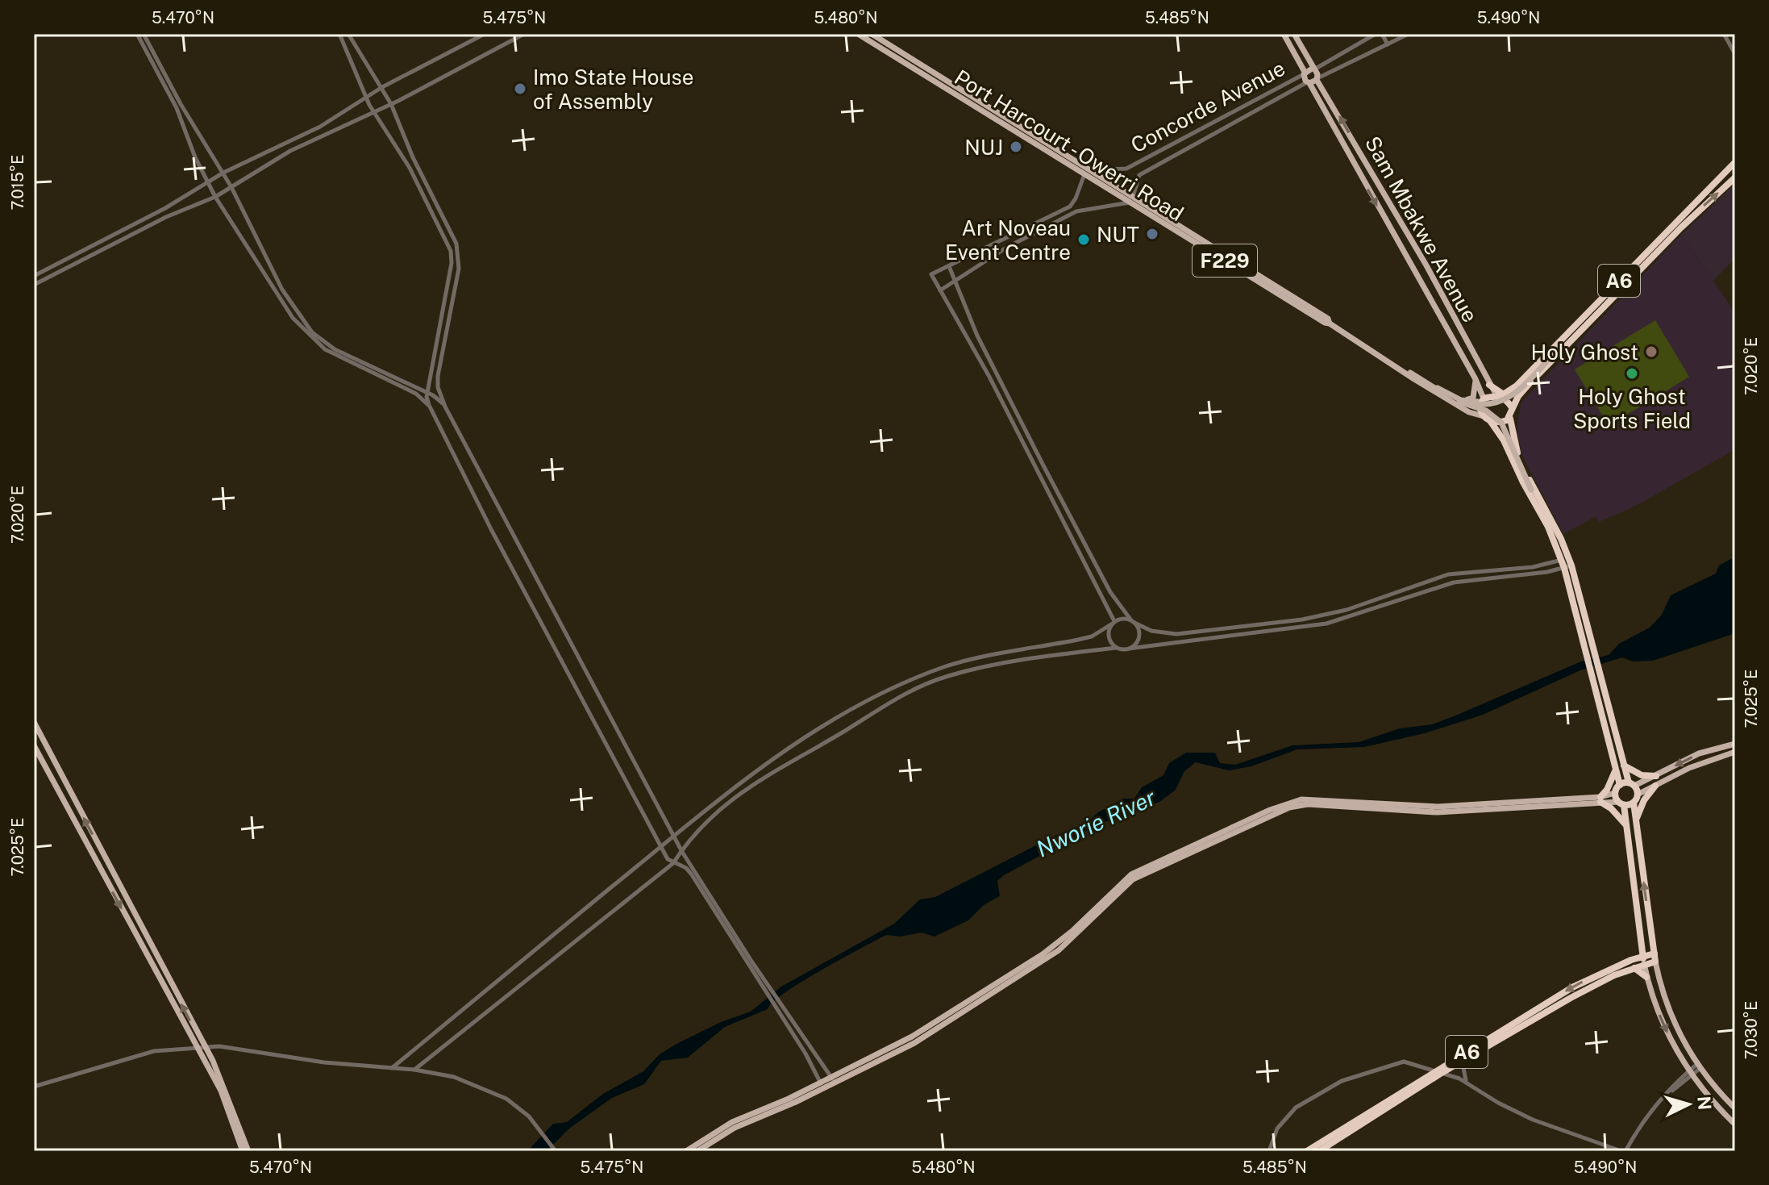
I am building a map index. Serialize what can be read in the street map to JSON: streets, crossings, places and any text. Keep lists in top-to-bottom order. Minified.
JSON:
{"streets":{"highway":["A6"],"main road":["Port Harcourt - Owerri Road","Sam Mbakwe Avenue","F229"],"street":["Concorde Avenue"]},"crossings":[["Concorde Avenue","Port Harcourt - Owerri Road"],["Concorde Avenue","Sam Mbakwe Avenue"],["Sam Mbakwe Avenue","A6"]],"water":["Nworie River"],"places":["Imo State House of Assembly","NUJ","NUT","Art Noveau Event Centre","Holy Ghost","Holy Ghost Sports Field"],"north":"right","coordinates":["5.470°N","5.475°N","5.480°N","5.485°N","5.490°N","7.015°E","7.020°E","7.025°E","7.030°E"]}
